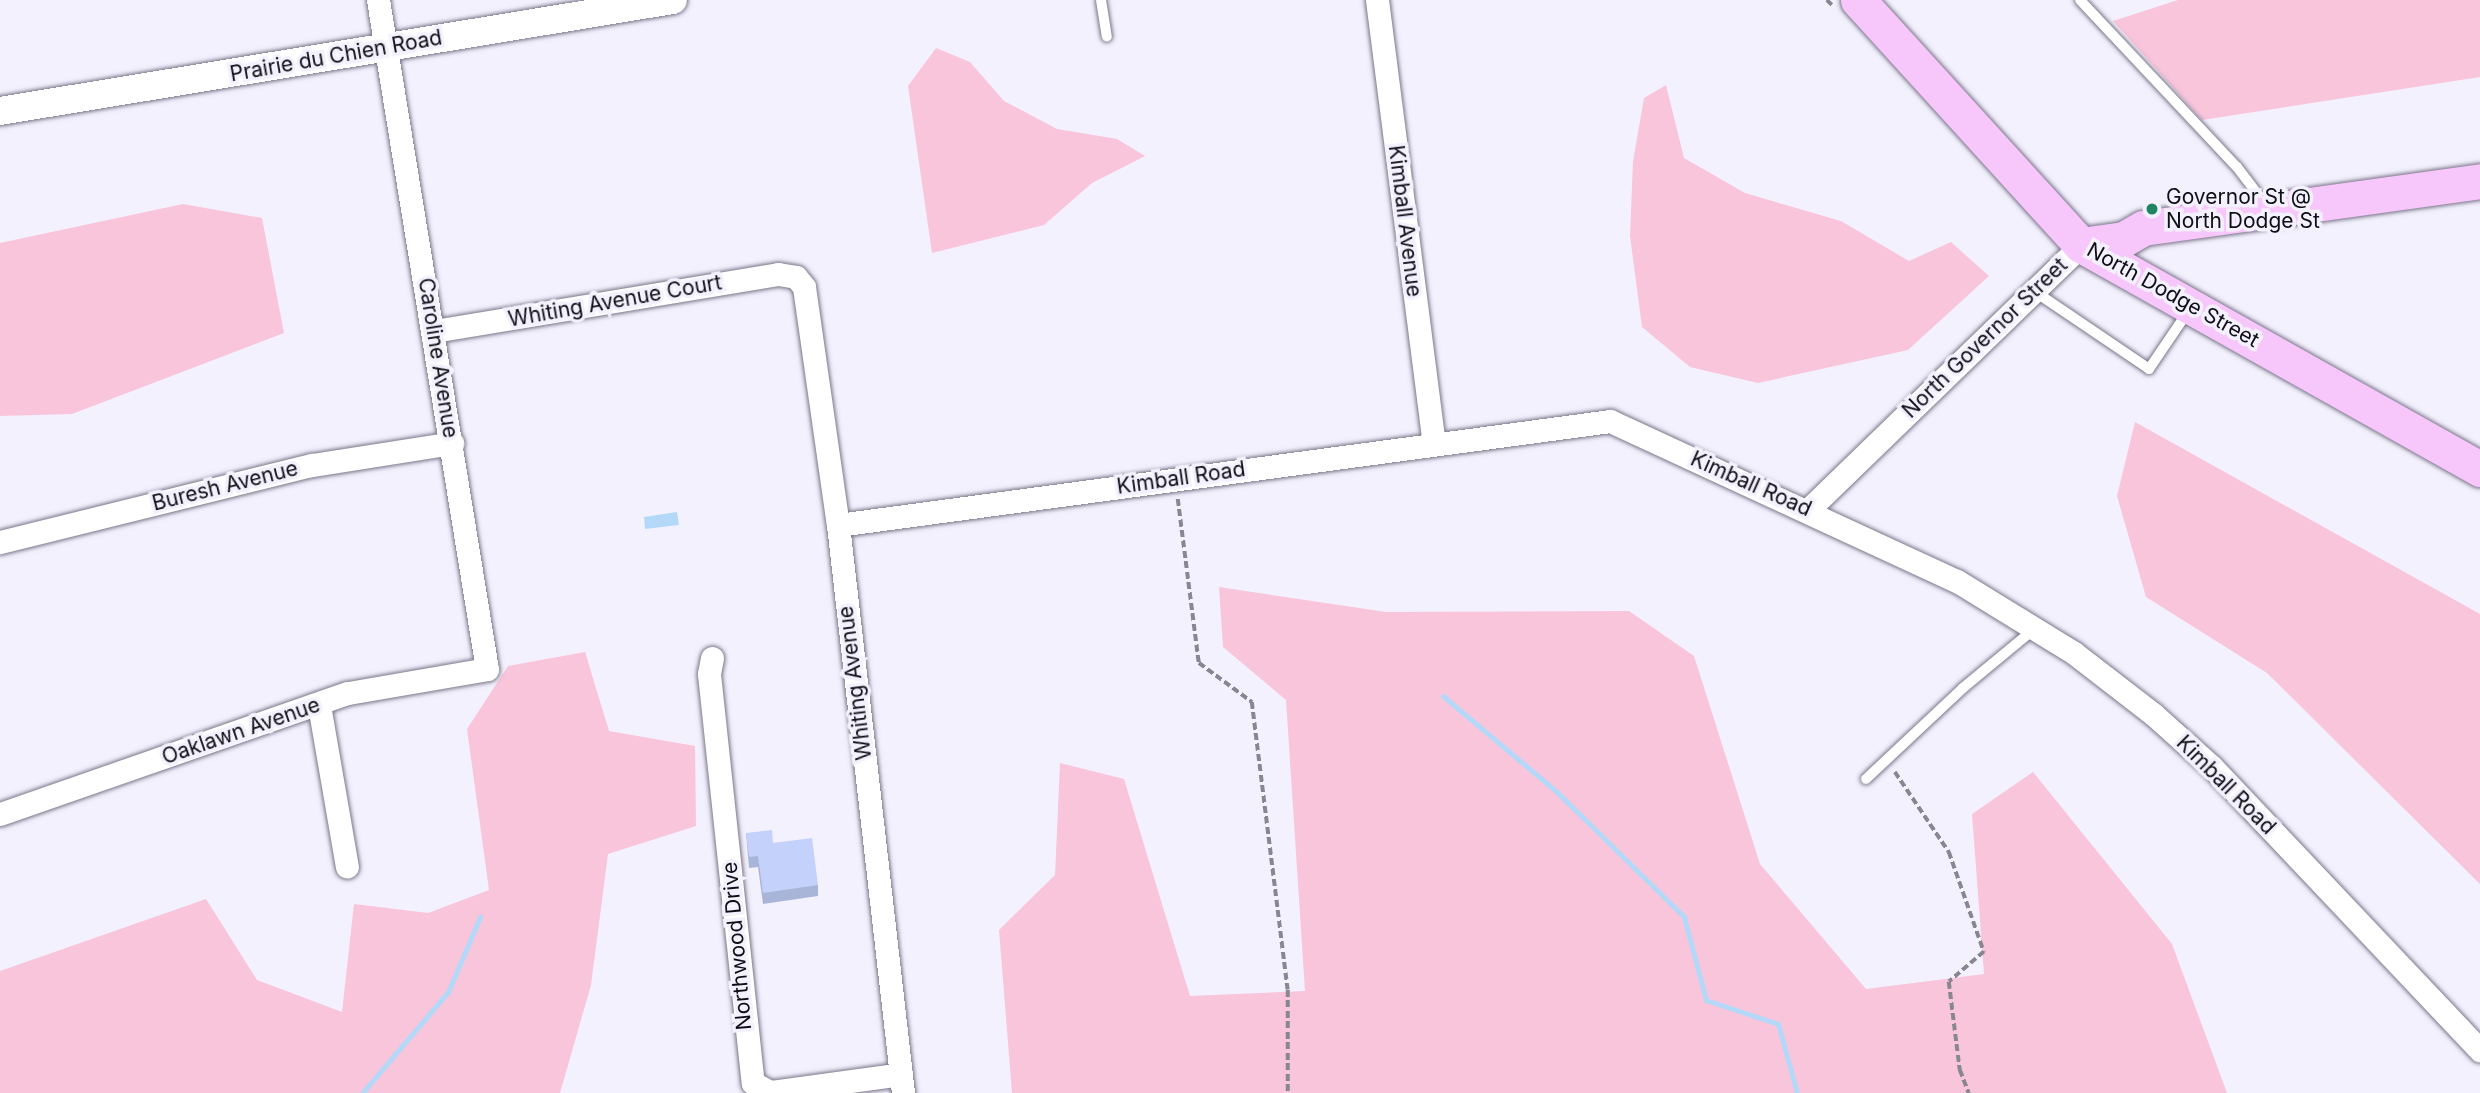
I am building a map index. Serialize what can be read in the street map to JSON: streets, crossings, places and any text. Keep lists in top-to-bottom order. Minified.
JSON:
{"streets":{"main road":["North Dodge Street","North Governor Street"],"street":["Prairie du Chien Road","Kimball Avenue","Whiting Avenue Court","Caroline Avenue","Kimball Road","Buresh Avenue","Whiting Avenue","Oaklawn Avenue","Northwood Drive"]},"crossings":[["Prairie du Chien Road","Caroline Avenue"],["Kimball Avenue","Kimball Road"],["North Dodge Street","North Governor Street"],["Whiting Avenue Court","Caroline Avenue"],["Whiting Avenue Court","Whiting Avenue"],["North Governor Street","Kimball Road"],["Caroline Avenue","Buresh Avenue"],["Caroline Avenue","Oaklawn Avenue"],["Kimball Road","Whiting Avenue"],["Whiting Avenue","Northwood Drive"]],"places":["Governor St @ North Dodge St"]}
